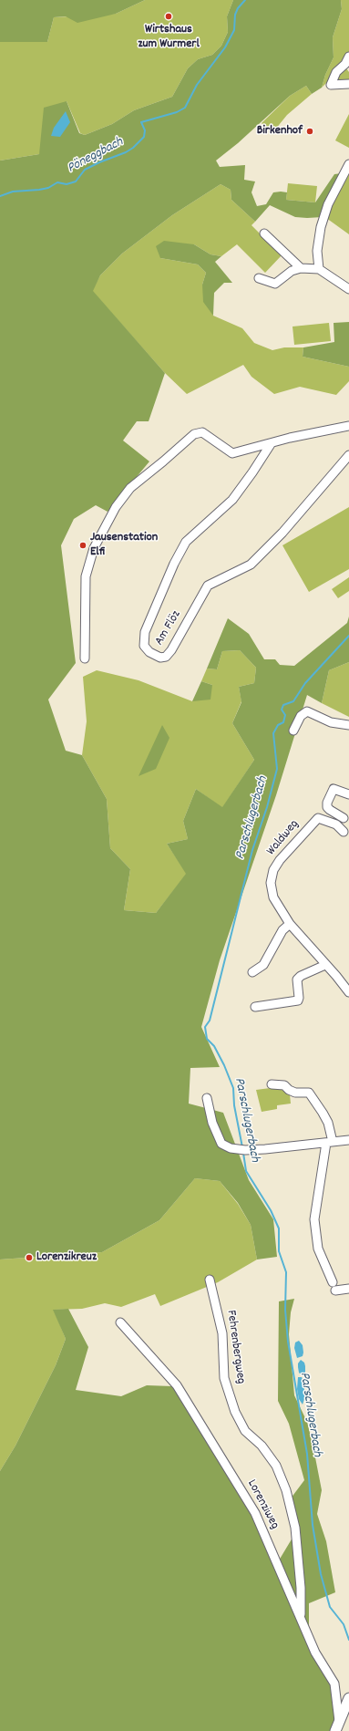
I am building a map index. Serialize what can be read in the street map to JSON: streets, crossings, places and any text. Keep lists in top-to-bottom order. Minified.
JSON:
{"streets":{"street":["Am Flöz","Waldweg","Fehrenbergweg","Lorenziweg"]},"crossings":[["Fehrenbergweg","Lorenziweg"]],"water":["Pöneggbach","Parschlugerbach"],"places":["Wirtshaus zum Wurmerl","Birkenhof","Jausenstation Elfi","Lorenzikreuz"]}
